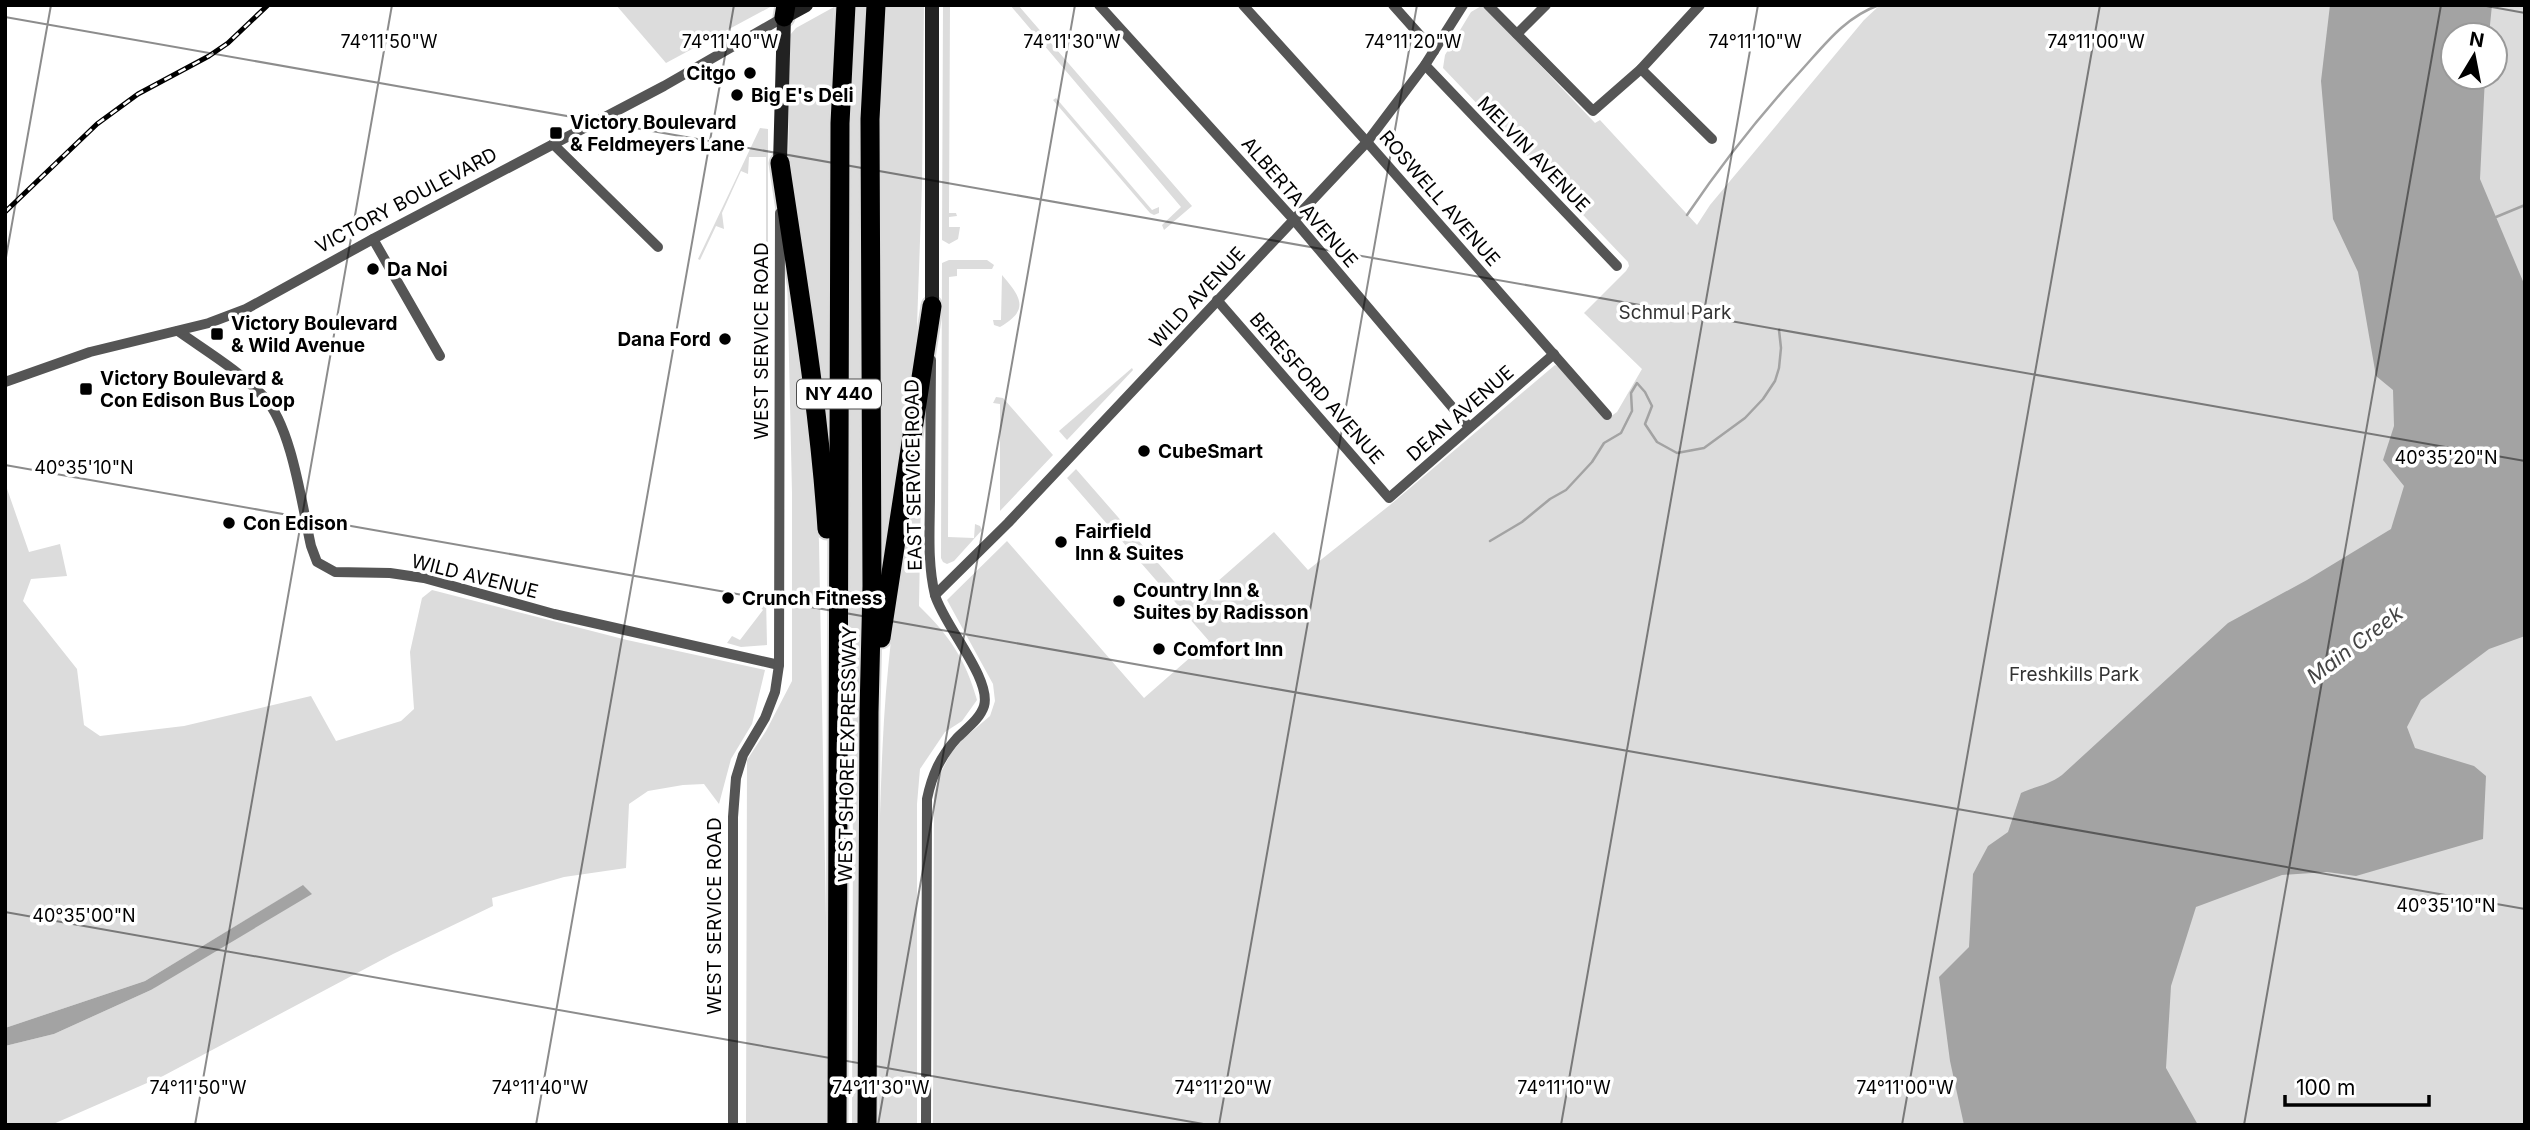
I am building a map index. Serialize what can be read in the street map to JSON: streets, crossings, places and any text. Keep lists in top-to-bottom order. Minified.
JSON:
{"streets":{"highway":["NY 440","WEST SHORE EXPRESSWAY"],"main road":["VICTORY BOULEVARD","WEST SERVICE ROAD","EAST SERVICE ROAD"],"street":["MELVIN AVENUE","ROSWELL AVENUE","ALBERTA AVENUE","WILD AVENUE","BERESFORD AVENUE","DEAN AVENUE"]},"crossings":[["MELVIN AVENUE","WILD AVENUE"],["ROSWELL AVENUE","WILD AVENUE"],["ROSWELL AVENUE","DEAN AVENUE"],["VICTORY BOULEVARD","WILD AVENUE"],["VICTORY BOULEVARD","WEST SERVICE ROAD"],["ALBERTA AVENUE","WILD AVENUE"],["ALBERTA AVENUE","DEAN AVENUE"],["WILD AVENUE","WEST SERVICE ROAD"],["WILD AVENUE","BERESFORD AVENUE"],["WILD AVENUE","EAST SERVICE ROAD"],["BERESFORD AVENUE","DEAN AVENUE"]],"water":["Main Creek"],"parks":["Schmul Park","Freshkills Park"],"places":{"other":["Citgo","Big E's Deli","Da Noi","Dana Ford","CubeSmart","Con Edison","Fairfield Inn & Suites","Crunch Fitness","Country Inn & Suites by Radisson","Comfort Inn"],"transit":["Victory Boulevard & Feldmeyers Lane","Victory Boulevard & Wild Avenue","Victory Boulevard & Con Edison Bus Loop"]},"scale_bar":"100 m","north":"top","coordinates":["74°11'50\"W","74°11'40\"W","74°11'30\"W","74°11'20\"W","74°11'10\"W","74°11'00\"W","40°35'20\"N","40°35'10\"N","40°35'00\"N"]}
